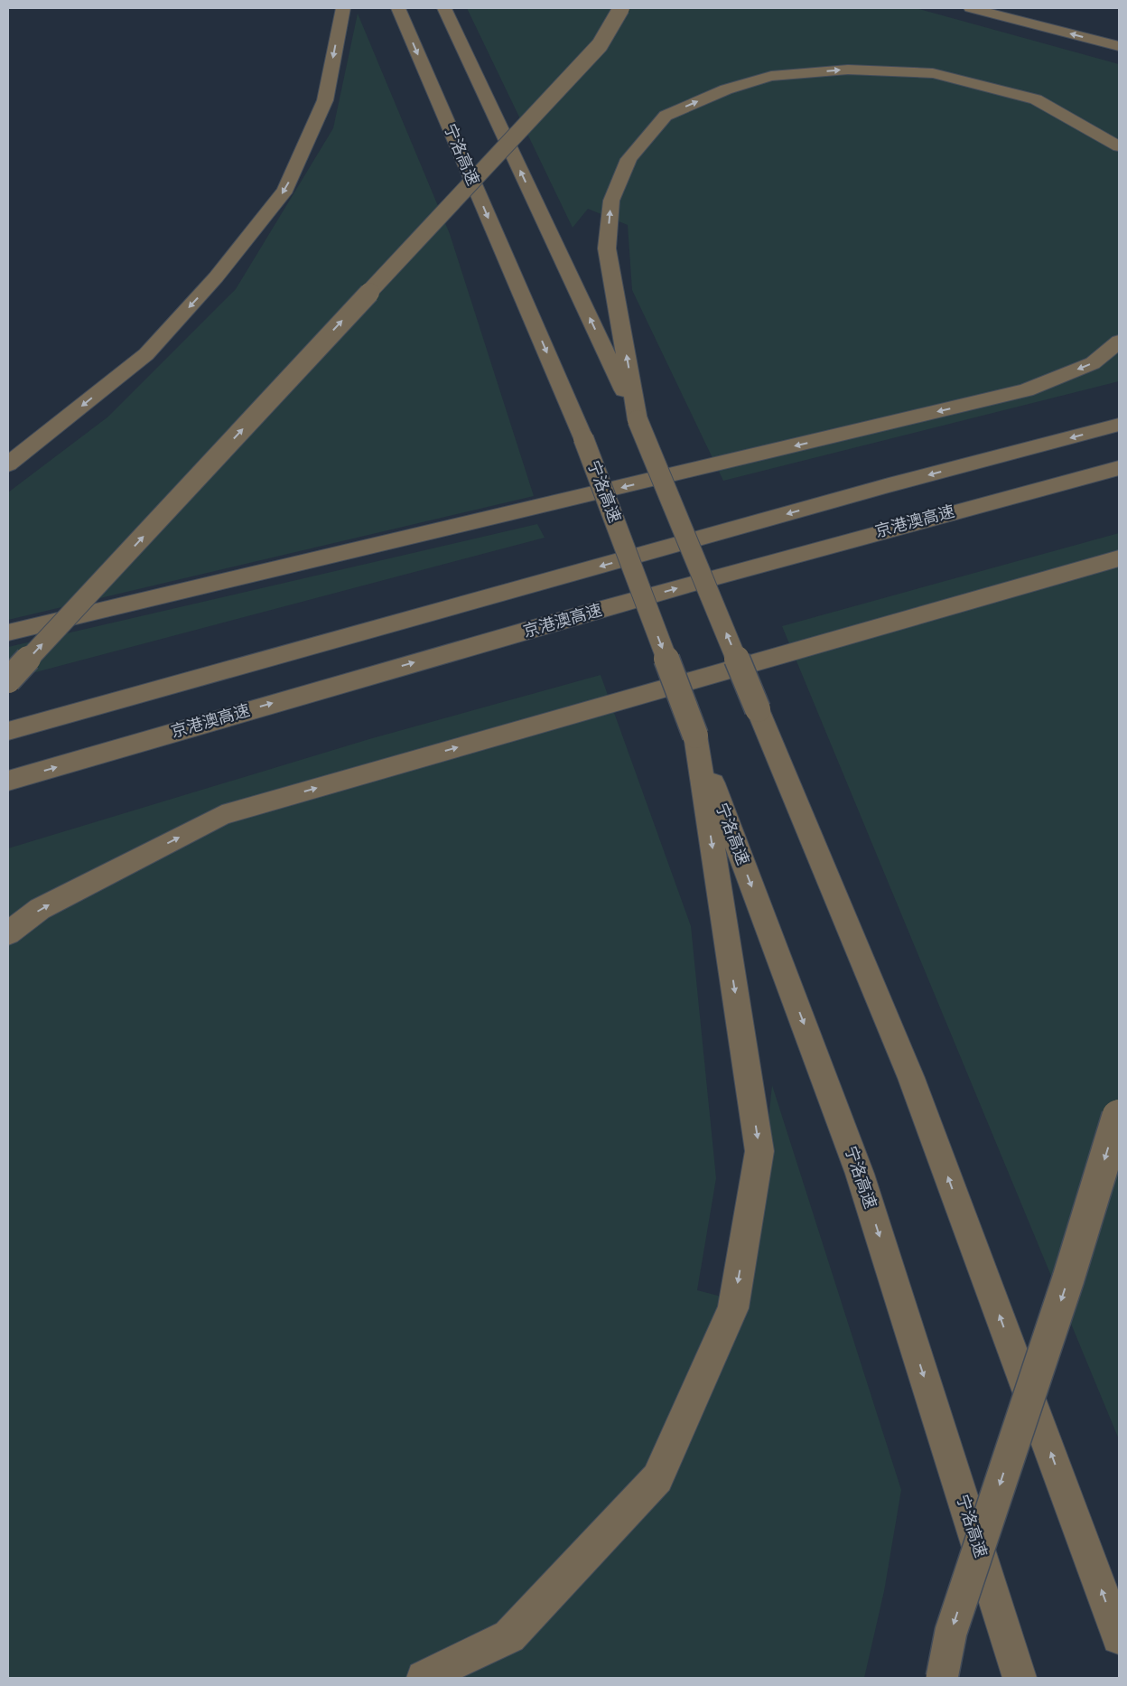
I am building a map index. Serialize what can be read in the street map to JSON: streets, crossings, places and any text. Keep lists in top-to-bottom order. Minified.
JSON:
{"streets":{"highway":["宁洛高速","京港澳高速"]}}
